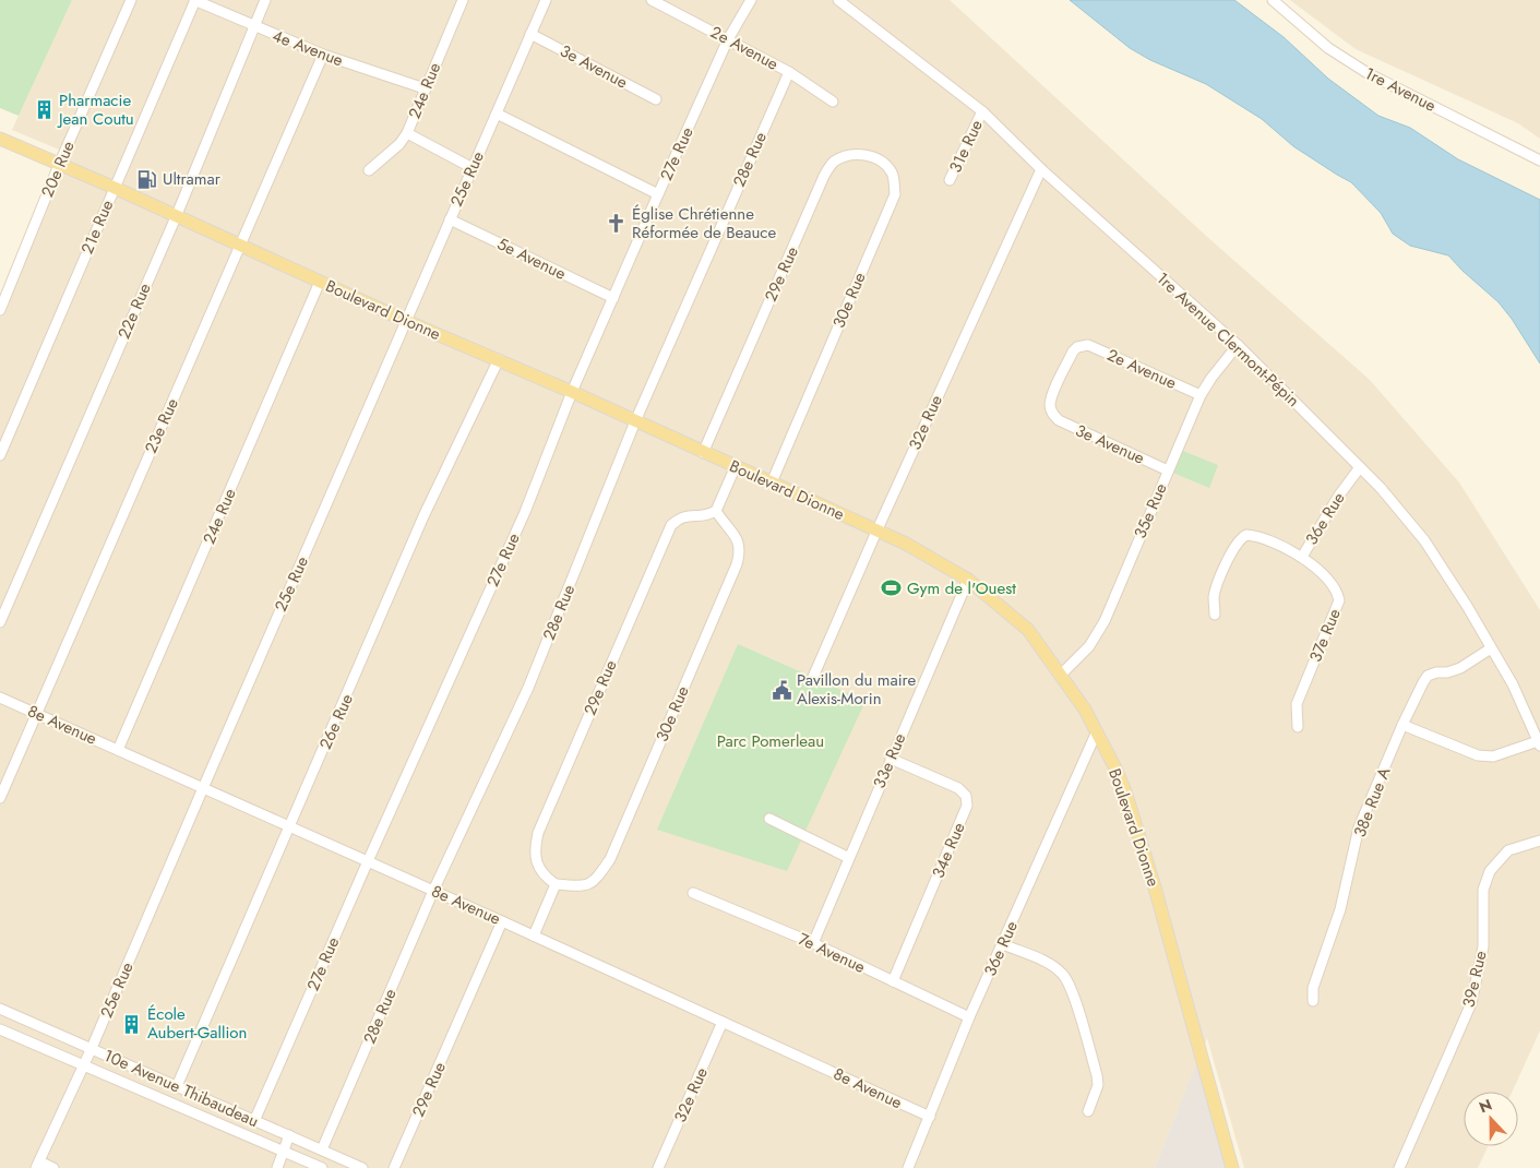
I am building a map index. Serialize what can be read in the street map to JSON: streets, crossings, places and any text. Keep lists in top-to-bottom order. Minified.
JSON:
{"streets":{"main road":["Boulevard Dionne"],"street":["4e Avenue","2e Avenue","3e Avenue","1re Avenue","24e Rue","31e Rue","27e Rue","28e Rue","20e Rue","25e Rue","21e Rue","5e Avenue","29e Rue","30e Rue","22e Rue","1re Avenue Clermont-Pépin","32e Rue","23e Rue","35e Rue","36e Rue","37e Rue","26e Rue","8e Avenue","33e Rue","38e Rue A","34e Rue","7e Avenue","39e Rue","10e Avenue Thibaudeau"]},"crossings":[["4e Avenue","24e Rue"],["4e Avenue","21e Rue"],["4e Avenue","22e Rue"],["4e Avenue","23e Rue"],["2e Avenue","3e Avenue"],["2e Avenue","27e Rue"],["2e Avenue","28e Rue"],["2e Avenue","35e Rue"],["3e Avenue","25e Rue"],["3e Avenue","35e Rue"],["24e Rue","Boulevard Dionne"],["24e Rue","8e Avenue"],["31e Rue","1re Avenue Clermont-Pépin"],["27e Rue","5e Avenue"],["27e Rue","Boulevard Dionne"],["27e Rue","8e Avenue"],["27e Rue","10e Avenue Thibaudeau"],["28e Rue","Boulevard Dionne"],["28e Rue","8e Avenue"],["28e Rue","10e Avenue Thibaudeau"],["20e Rue","Boulevard Dionne"],["25e Rue","5e Avenue"],["25e Rue","Boulevard Dionne"],["25e Rue","8e Avenue"],["25e Rue","10e Avenue Thibaudeau"],["21e Rue","Boulevard Dionne"],["29e Rue","30e Rue"],["29e Rue","Boulevard Dionne"],["29e Rue","8e Avenue"],["30e Rue","Boulevard Dionne"],["Boulevard Dionne","22e Rue"],["Boulevard Dionne","32e Rue"],["Boulevard Dionne","23e Rue"],["Boulevard Dionne","35e Rue"],["Boulevard Dionne","36e Rue"],["Boulevard Dionne","26e Rue"],["Boulevard Dionne","33e Rue"],["1re Avenue Clermont-Pépin","32e Rue"],["1re Avenue Clermont-Pépin","35e Rue"],["1re Avenue Clermont-Pépin","36e Rue"],["1re Avenue Clermont-Pépin","38e Rue A"],["32e Rue","8e Avenue"],["23e Rue","8e Avenue"],["36e Rue","37e Rue"],["36e Rue","8e Avenue"],["36e Rue","7e Avenue"],["26e Rue","8e Avenue"],["26e Rue","10e Avenue Thibaudeau"],["33e Rue","34e Rue"],["33e Rue","7e Avenue"],["34e Rue","7e Avenue"]],"parks":["Parc Pomerleau"],"places":{"building":["Pharmacie Jean Coutu","École Aubert-Gallion"],"fuel station":["Ultramar"],"church":["Église Chrétienne Réformée de Beauce"],"sports":["Gym de l'Ouest"],"public building":["Pavillon du maire Alexis-Morin"]},"north":"top"}
